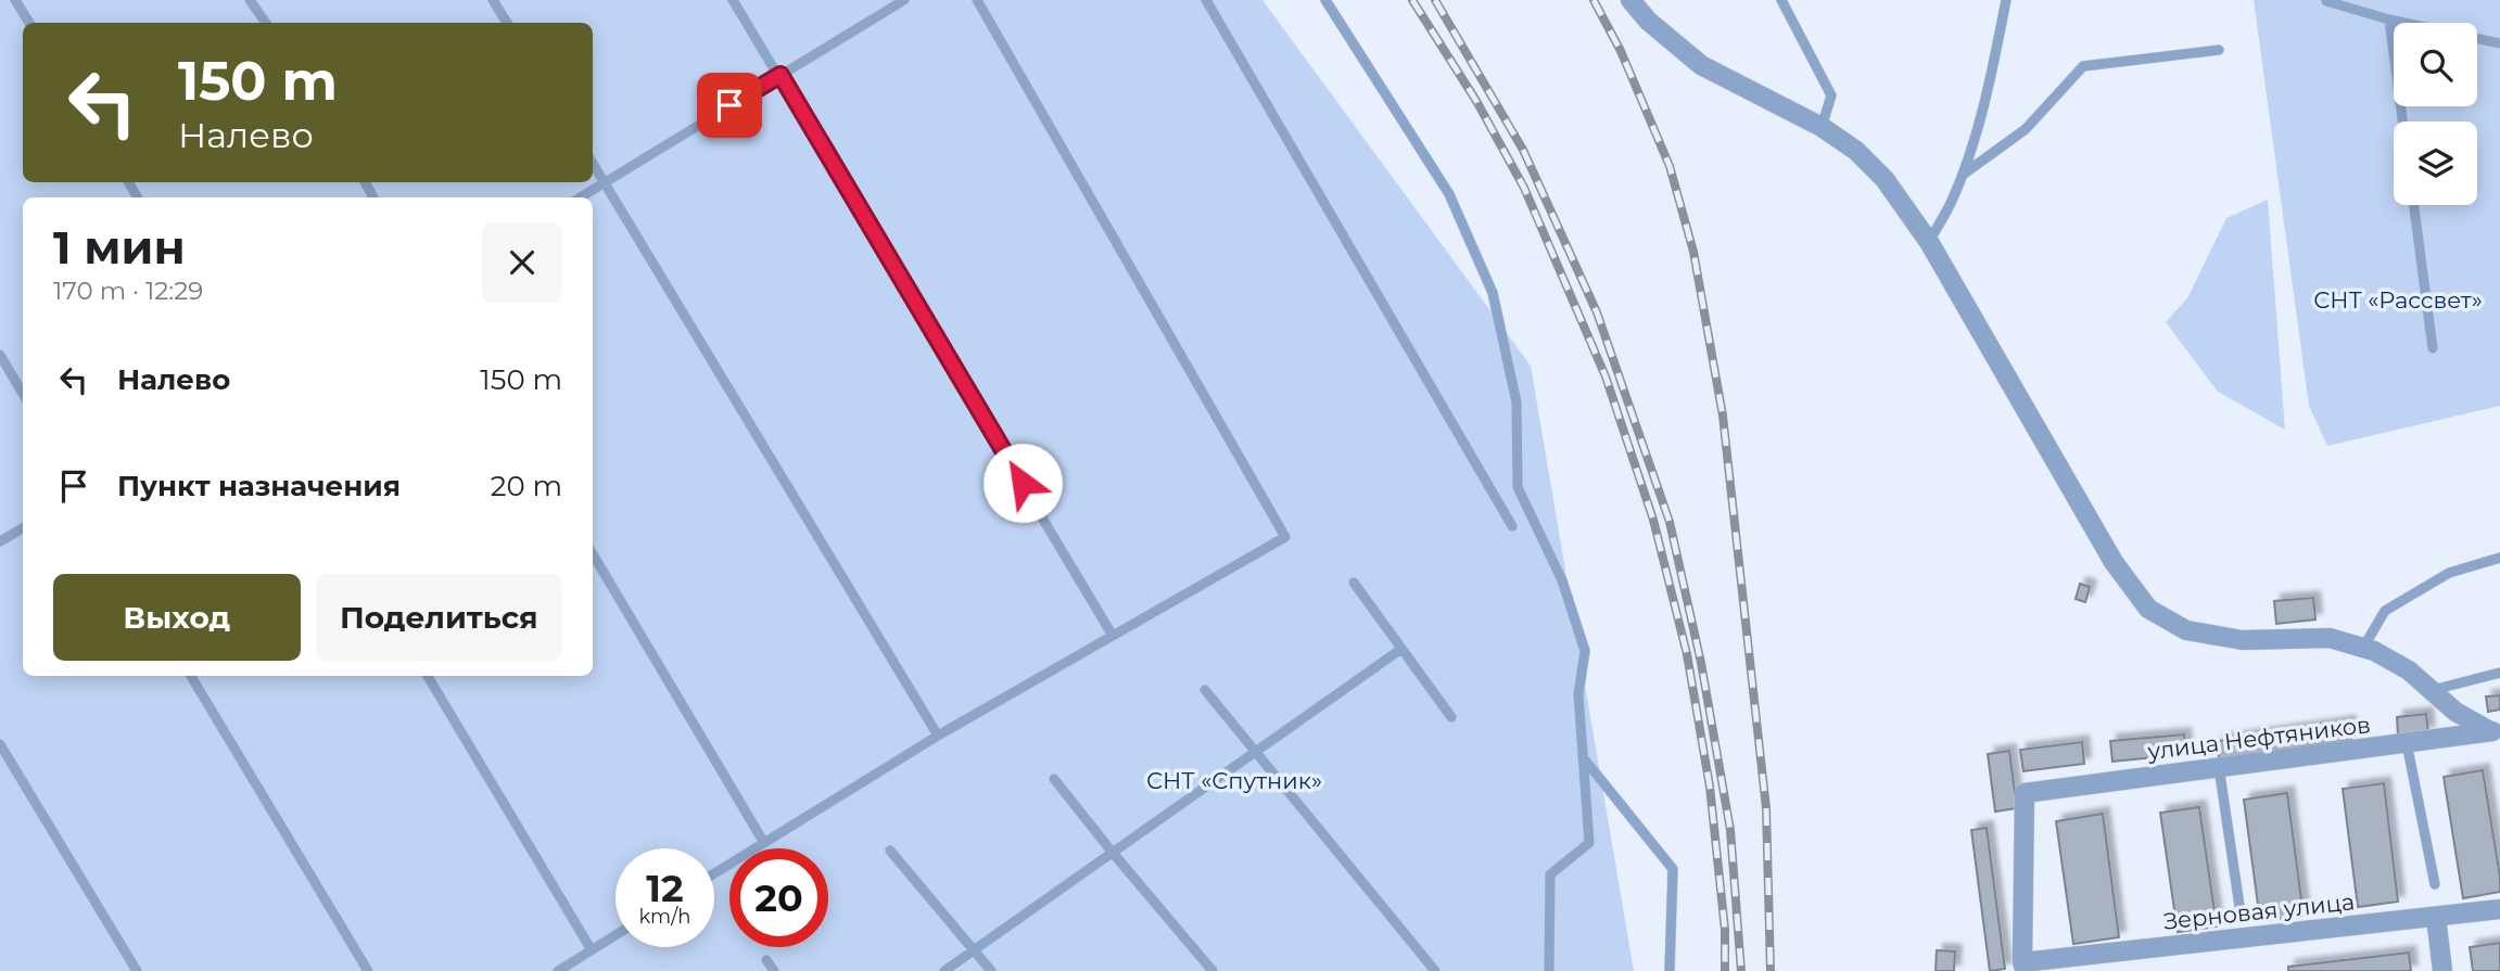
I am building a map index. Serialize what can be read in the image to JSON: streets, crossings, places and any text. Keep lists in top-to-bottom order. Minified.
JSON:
{"streets":{"street":["улица Нефтяников","Зерновая улица"]},"crossings":[["улица Нефтяников","Зерновая улица"]],"parks":["СНТ «Рассвет»","СНТ «Спутник»"],"page":{"turn":["150 m","Налево"],"heading":["1 мин","170 m · 12:29"],"list":[{"name":"Налево","value":"150 m"},{"name":"Пункт назначения","value":"20 m"}],"buttons":["Выход","Поделиться"],"speed":"12 km/h","limit":"20"}}
